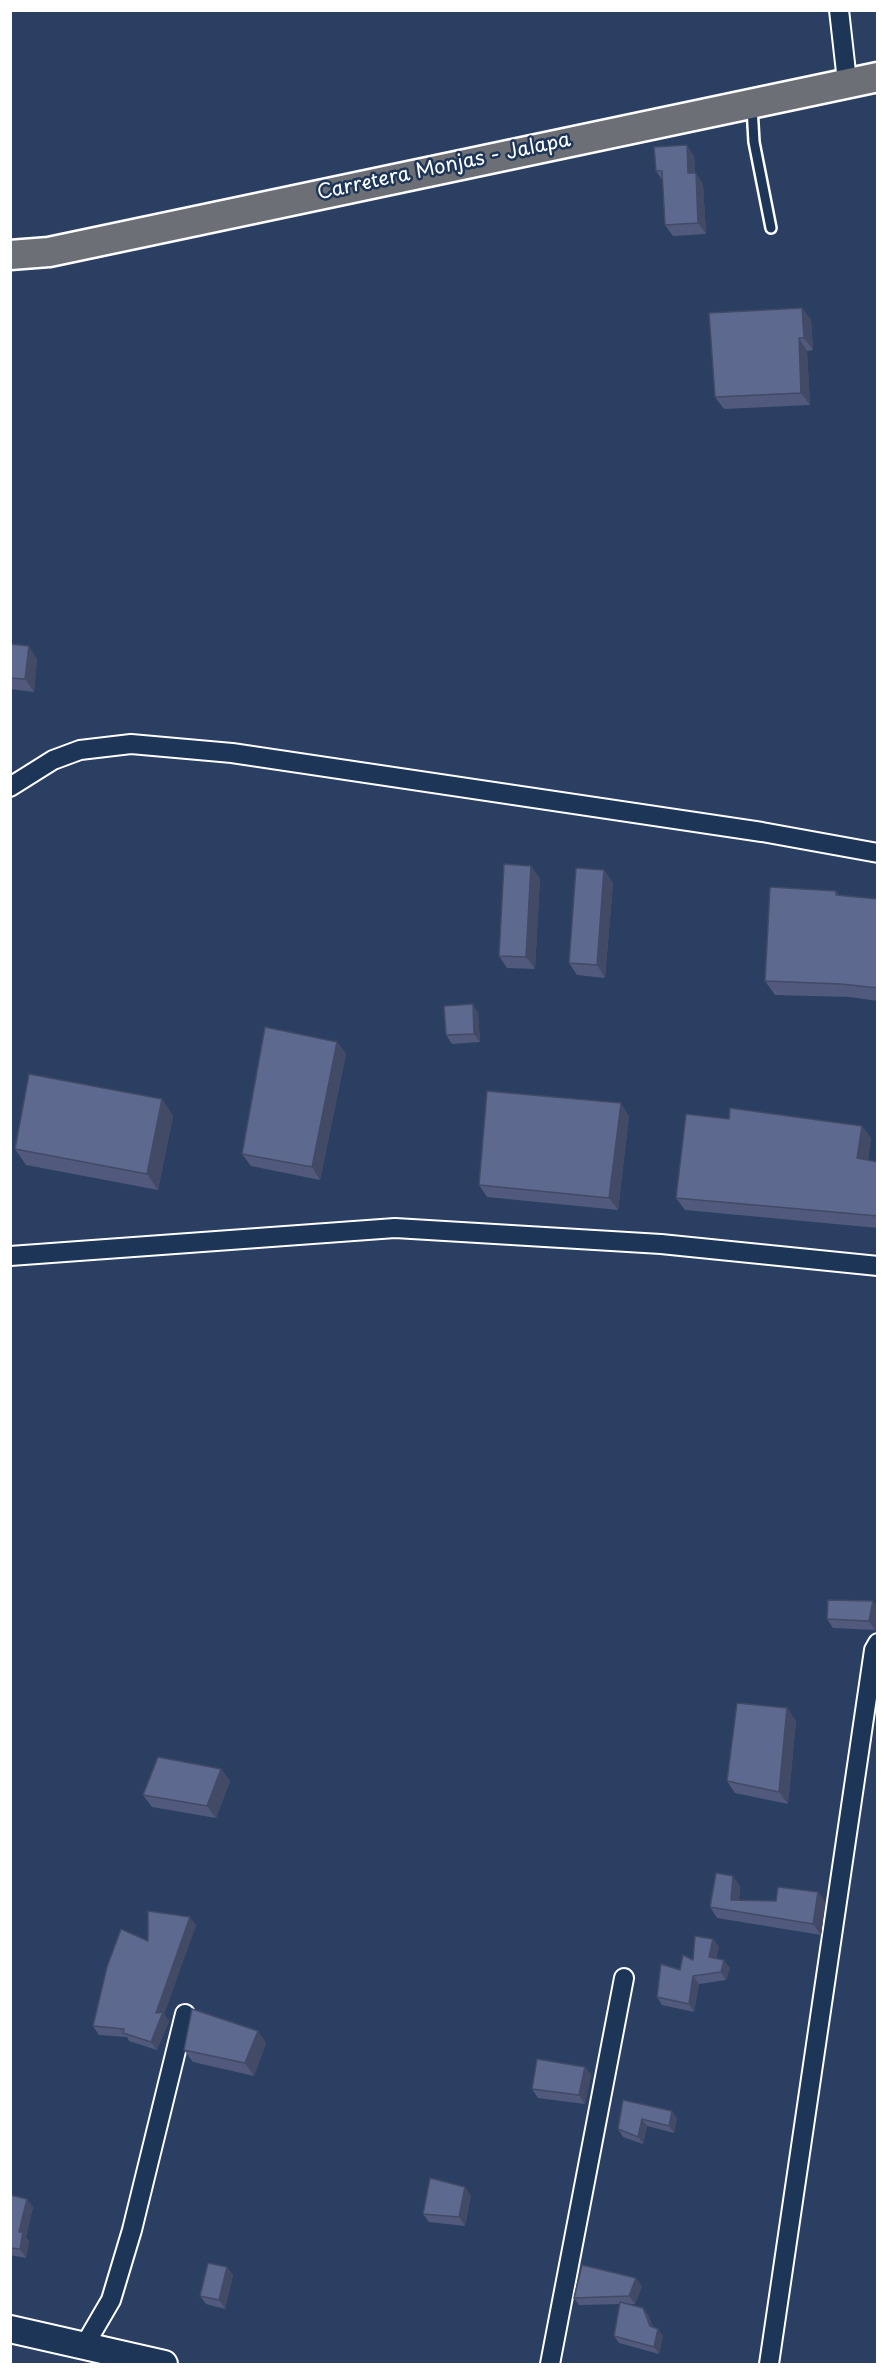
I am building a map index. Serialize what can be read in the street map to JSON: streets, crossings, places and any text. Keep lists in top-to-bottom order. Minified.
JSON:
{"streets":{"main road":["Carretera Monjas - Jalapa"]}}
